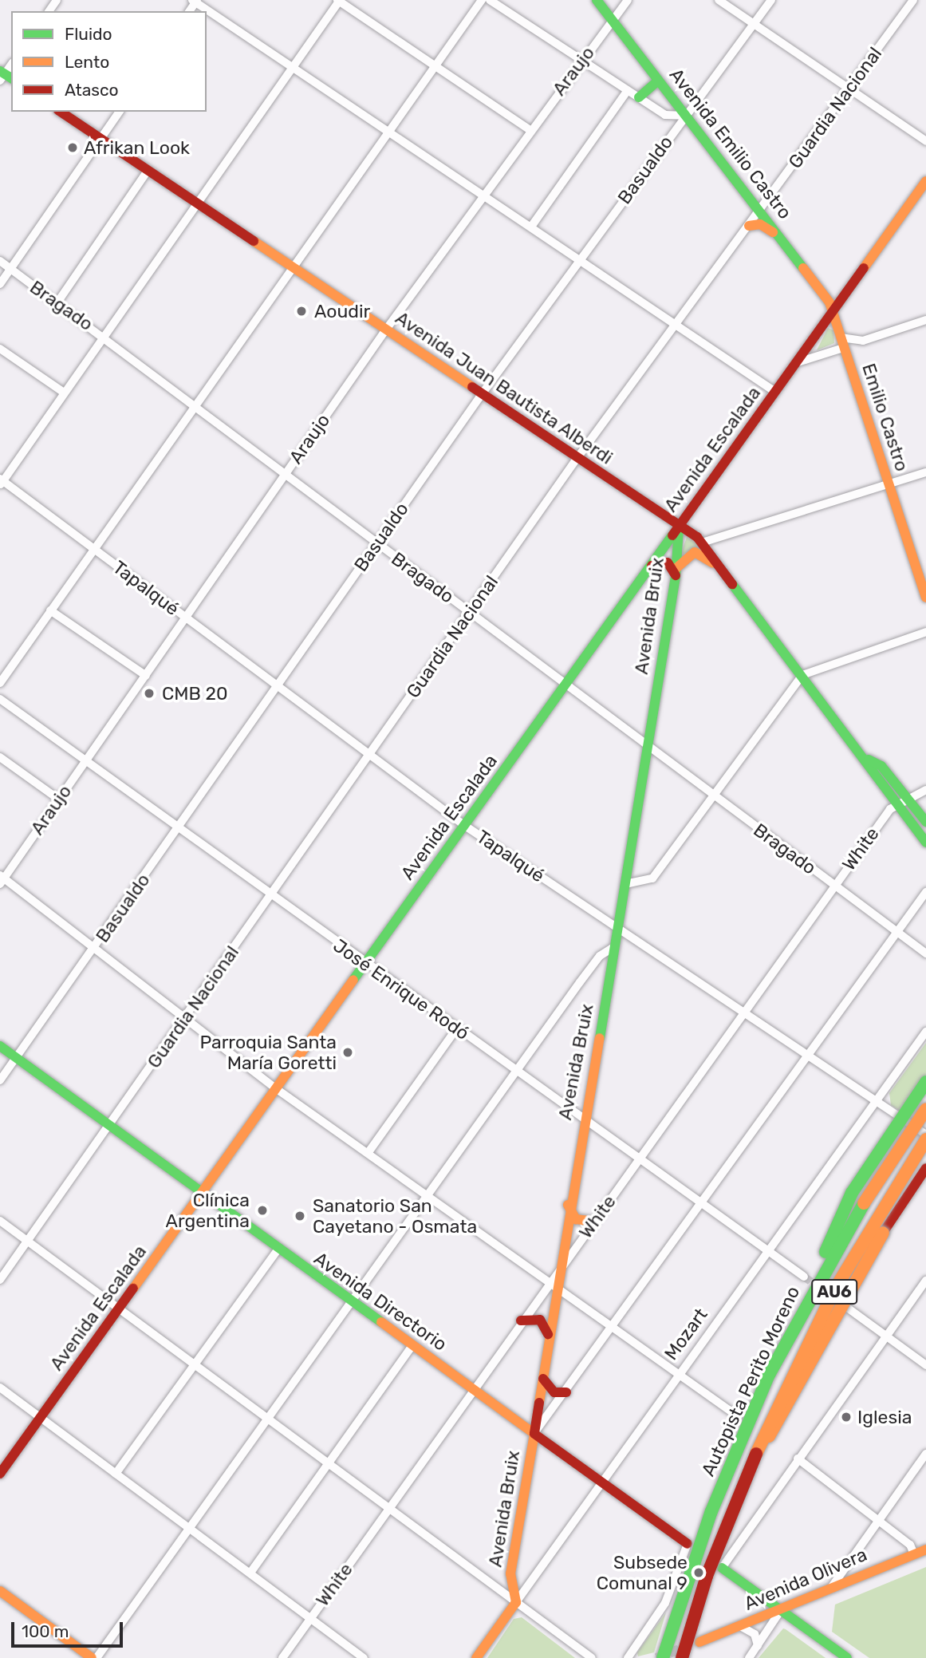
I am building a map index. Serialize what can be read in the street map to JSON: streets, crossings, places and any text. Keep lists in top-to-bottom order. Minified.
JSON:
{"streets":{"main road":["Avenida Emilio Castro","Avenida Juan Bautista Alberdi","Emilio Castro","Avenida Escalada","Avenida Bruix","AU6","Avenida Directorio","Mozart","Autopista Perito Moreno","Avenida Olivera"],"street":["Araujo","Guardia Nacional","Basualdo","Bragado","Tapalqué","White","José Enrique Rodó"]},"crossings":[["Araujo","Avenida Emilio Castro"],["Araujo","Bragado"],["Araujo","Avenida Juan Bautista Alberdi"],["Araujo","Tapalqué"],["Araujo","José Enrique Rodó"],["Guardia Nacional","Avenida Emilio Castro"],["Guardia Nacional","Bragado"],["Guardia Nacional","Avenida Juan Bautista Alberdi"],["Guardia Nacional","Tapalqué"],["Guardia Nacional","José Enrique Rodó"],["Guardia Nacional","Avenida Directorio"],["Avenida Emilio Castro","Basualdo"],["Avenida Emilio Castro","Emilio Castro"],["Avenida Emilio Castro","Avenida Escalada"],["Basualdo","Bragado"],["Basualdo","Avenida Juan Bautista Alberdi"],["Basualdo","Tapalqué"],["Basualdo","José Enrique Rodó"],["Basualdo","Avenida Directorio"],["Bragado","Avenida Escalada"],["Bragado","Avenida Bruix"],["Bragado","White"],["Avenida Juan Bautista Alberdi","Avenida Escalada"],["Avenida Juan Bautista Alberdi","Avenida Bruix"],["Avenida Juan Bautista Alberdi","White"],["Emilio Castro","Avenida Escalada"],["Avenida Escalada","Tapalqué"],["Avenida Escalada","Avenida Bruix"],["Avenida Escalada","José Enrique Rodó"],["Avenida Escalada","Avenida Directorio"],["Tapalqué","Avenida Bruix"],["Tapalqué","White"],["Tapalqué","Mozart"],["Avenida Bruix","White"],["Avenida Bruix","José Enrique Rodó"],["Avenida Bruix","Avenida Directorio"],["Avenida Bruix","Mozart"],["White","José Enrique Rodó"],["White","Avenida Directorio"],["José Enrique Rodó","Mozart"],["Avenida Directorio","Mozart"]],"places":["Afrikan Look","Aoudir","CMB 20","Parroquia Santa María Goretti","Clínica Argentina","Sanatorio San Cayetano - Osmata","Iglesia","Subsede Comunal 9"],"legend":["Fluido","Lento","Atasco"],"scale_bar":"100 m"}
